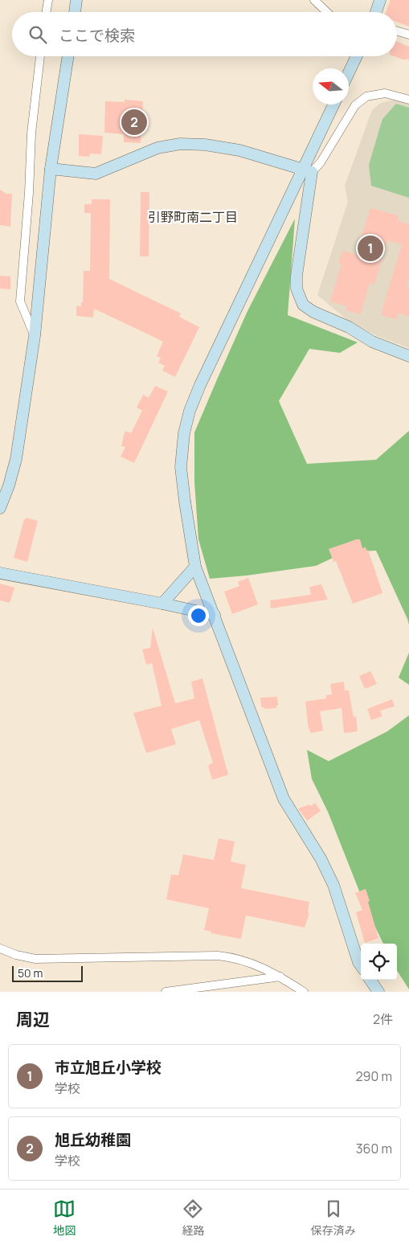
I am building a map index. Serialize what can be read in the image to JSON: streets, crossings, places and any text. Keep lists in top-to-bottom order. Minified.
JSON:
{"districts":["引野町南二丁目"],"scale_bar":"50 m","north":"left","page":{"search":"ここで検索","pins":["2","1"],"scale":"50 m","heading":["周辺","2件"],"list":[{"mark":"1","name":"市立旭丘小学校","note":"学校","value":"290 m"},{"mark":"2","name":"旭丘幼稚園","note":"学校","value":"360 m"}],"nav":["地図","経路","保存済み"]}}
